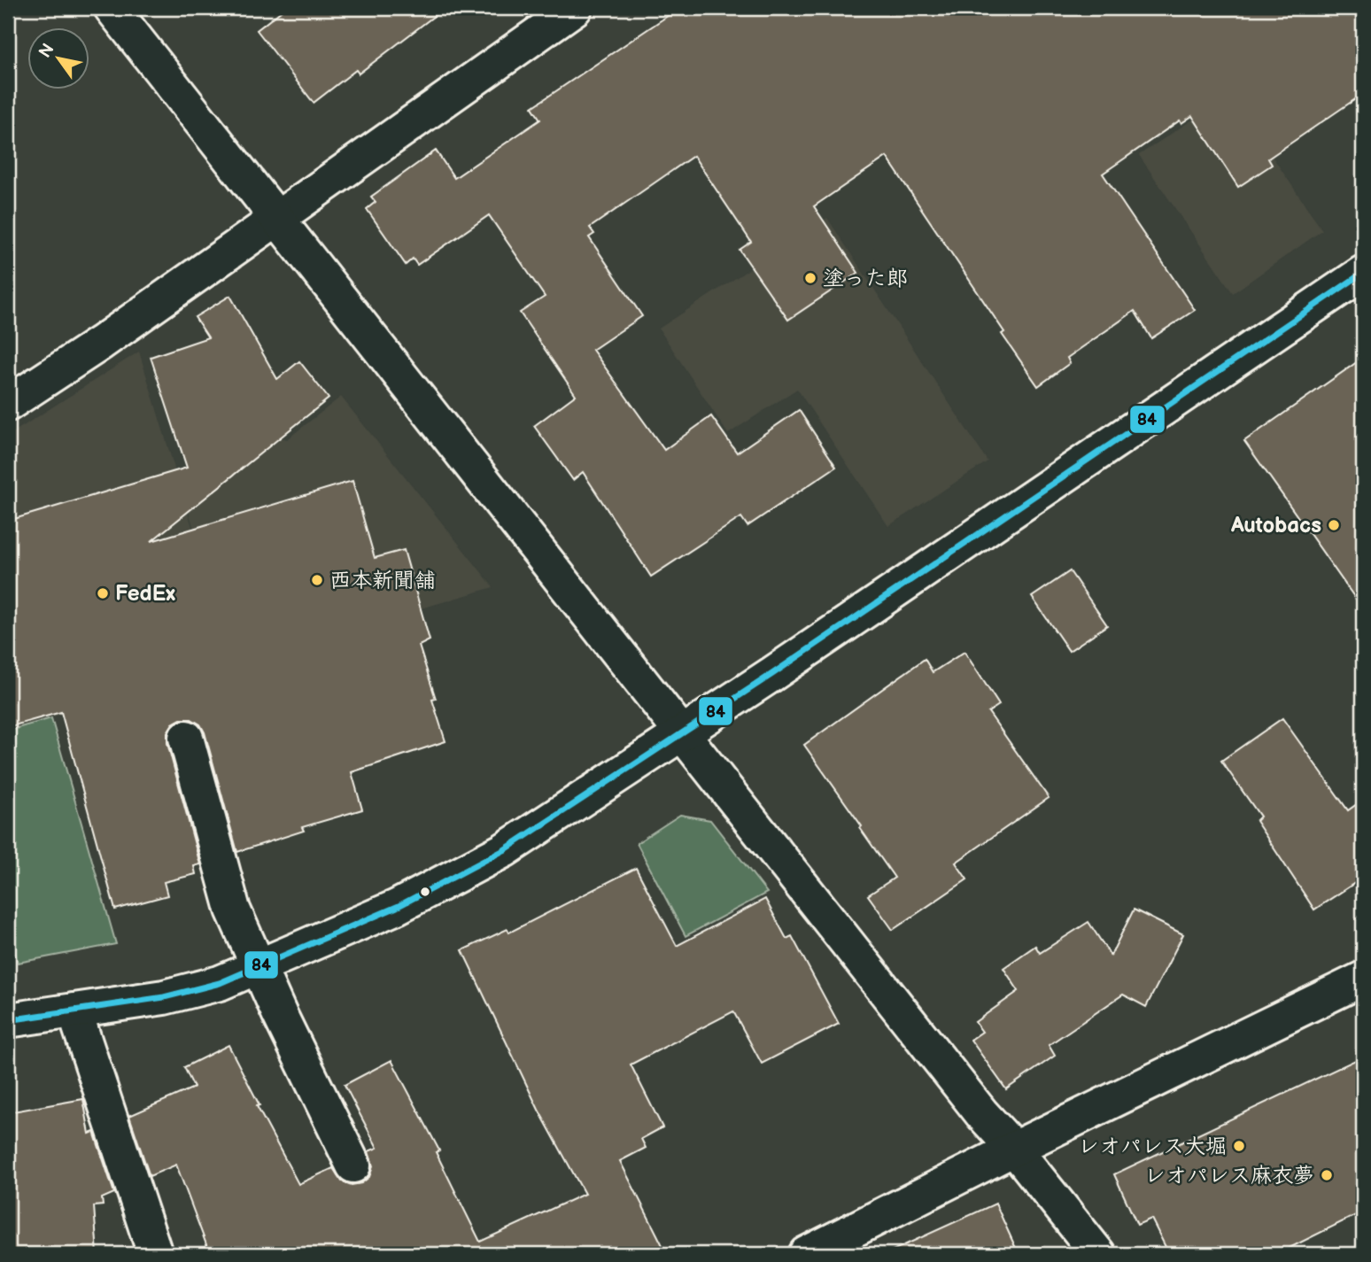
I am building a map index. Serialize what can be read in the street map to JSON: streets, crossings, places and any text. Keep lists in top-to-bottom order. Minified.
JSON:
{"places":["塗った郎","Autobacs","西本新聞舗","FedEx","レオパレス大堀","レオパレス麻衣夢"],"lines":["transit line 84"],"north":"top left"}
